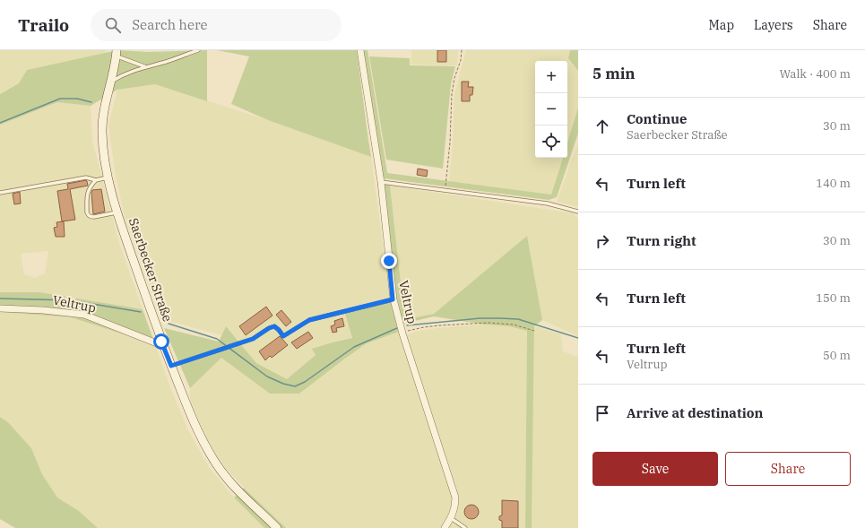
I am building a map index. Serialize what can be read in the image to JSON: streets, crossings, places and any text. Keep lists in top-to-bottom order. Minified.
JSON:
{"streets":{"main road":["Saerbecker Straße"],"street":["Veltrup"]},"crossings":[["Saerbecker Straße","Veltrup"]],"page":{"header":"Trailo","search":"Search here","nav":["Map","Layers","Share"],"heading":["5 min","Walk · 400 m"],"map_buttons":["+","−"],"list":[["Continue","Saerbecker Straße","30 m"],["Turn left","140 m"],["Turn right","30 m"],["Turn left","150 m"],["Turn left","Veltrup","50 m"],"Arrive at destination"],"buttons":["Save","Share"]}}
